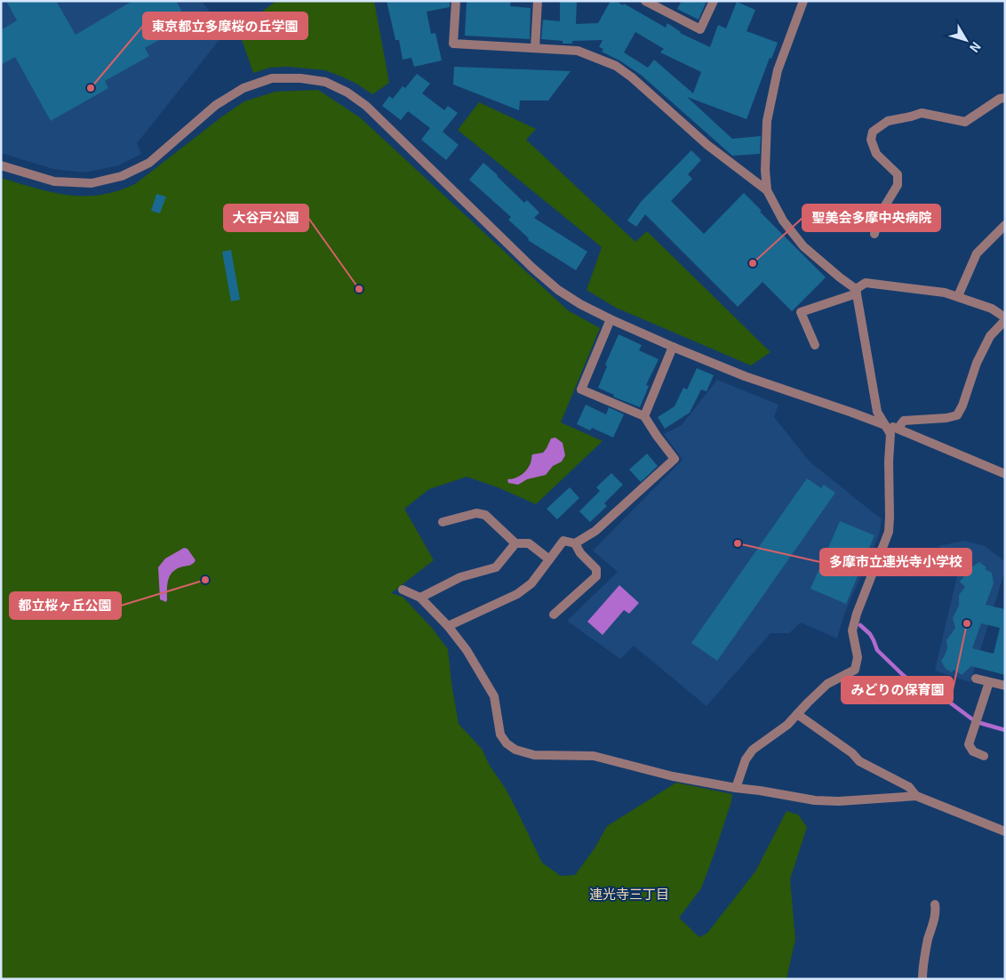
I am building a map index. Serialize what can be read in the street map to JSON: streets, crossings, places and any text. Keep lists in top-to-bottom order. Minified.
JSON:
{"districts":["連光寺三丁目"],"places":["東京都立多摩桜の丘学園","聖美会多摩中央病院","大谷戸公園","多摩市立連光寺小学校","都立桜ヶ丘公園","みどりの保育園"],"north":"bottom right"}
